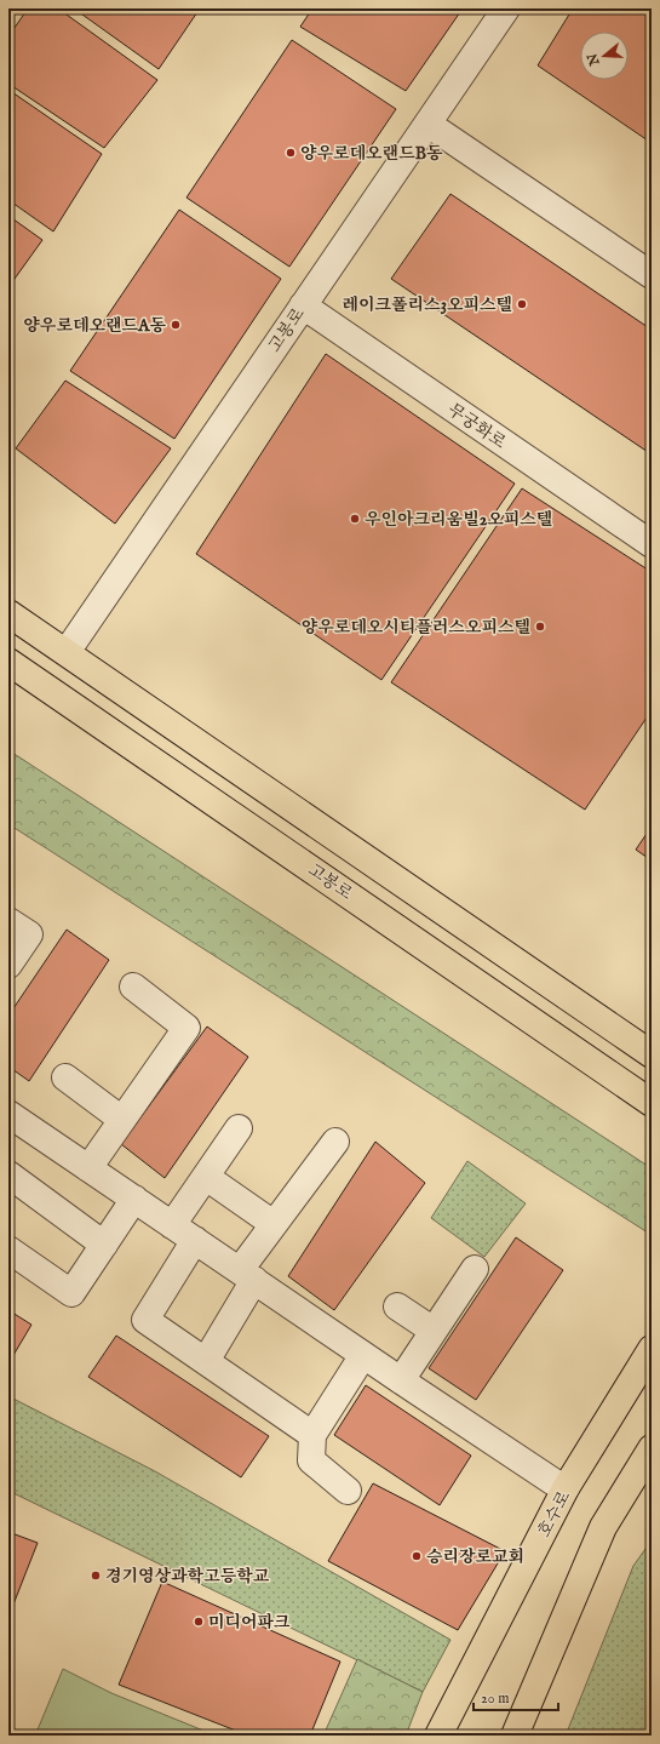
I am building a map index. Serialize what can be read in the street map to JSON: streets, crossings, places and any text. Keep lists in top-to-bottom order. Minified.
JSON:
{"streets":{"main road":["고봉로","호수로"],"street":["무궁화로"]},"crossings":[["고봉로","무궁화로"]],"places":["양우로데오랜드B동","레이크폴리스3오피스텔","양우로데오랜드A동","우인아크리움빌2오피스텔","양우로데오시티플러스오피스텔","승리장로교회","경기영상과학고등학교","미디어파크"],"scale_bar":"20 m","north":"left"}
